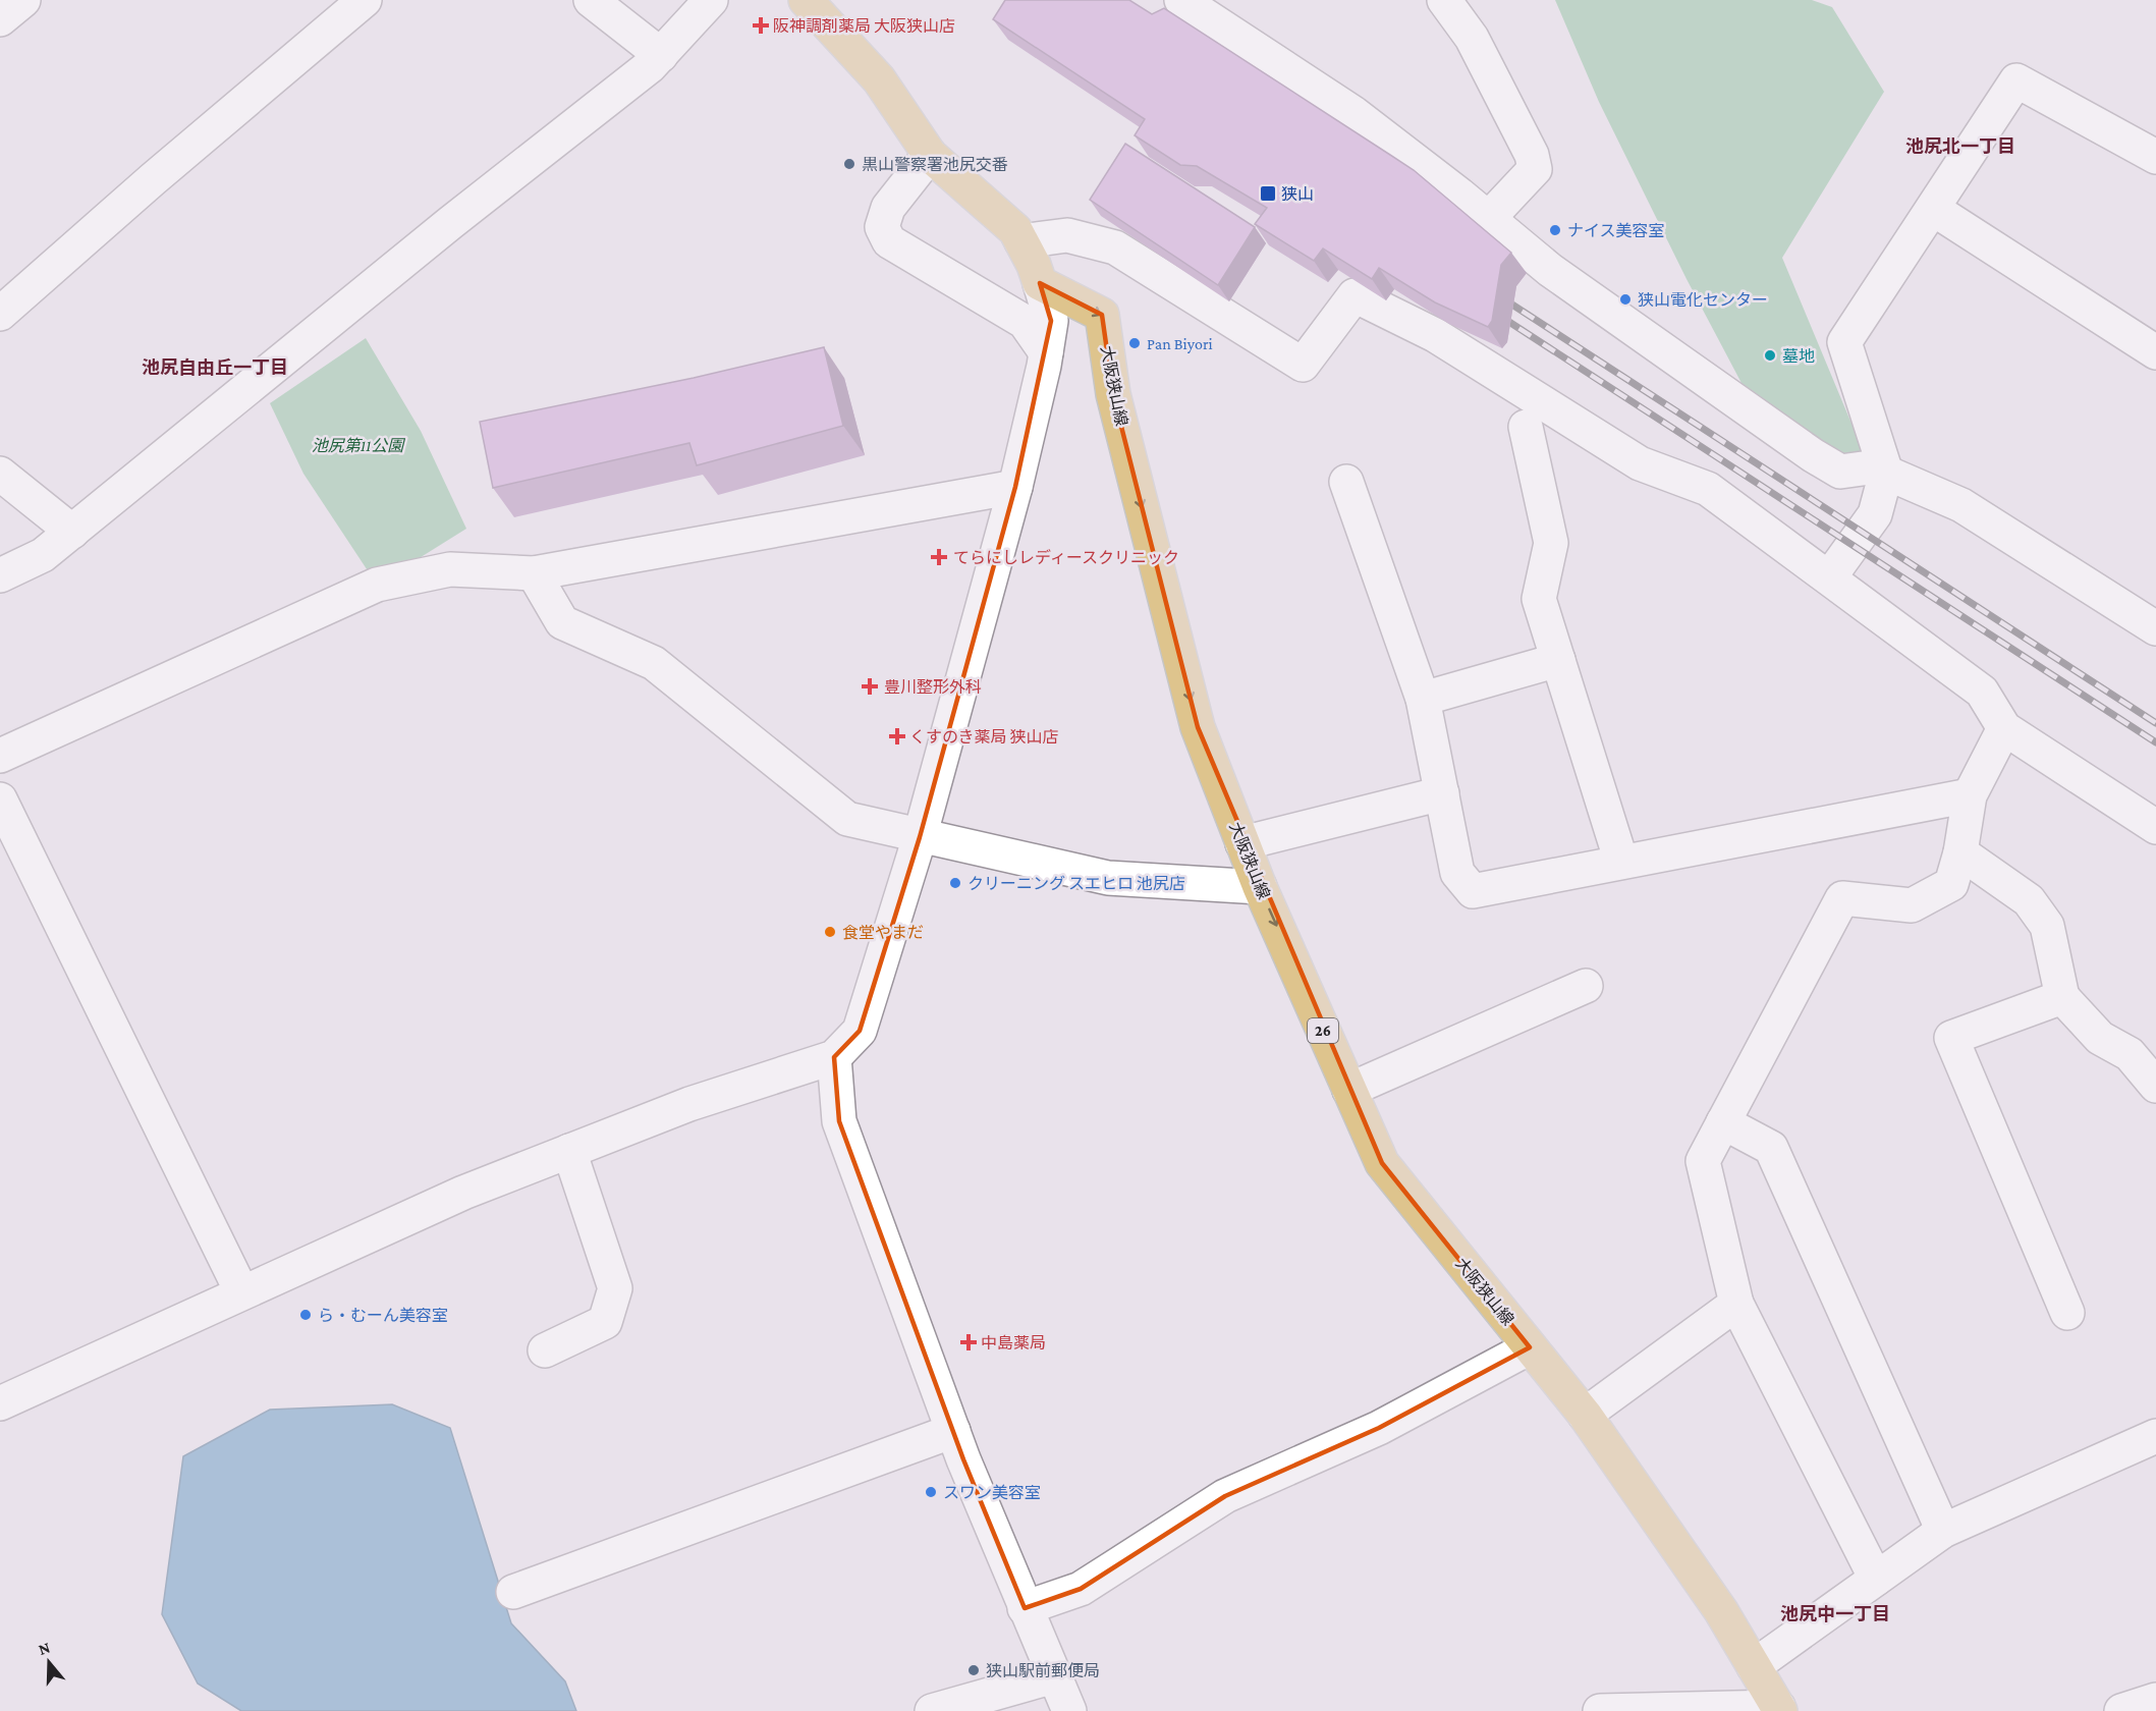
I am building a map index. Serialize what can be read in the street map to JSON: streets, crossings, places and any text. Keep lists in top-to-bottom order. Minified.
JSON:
{"streets":{"main road":["大阪狭山線","26"]},"one_way":["大阪狭山線"],"districts":["池尻北一丁目","池尻自由丘一丁目","池尻中一丁目"],"parks":["池尻第11公園"],"places":{"health":["阪神調剤薬局 大阪狭山店","てらにしレディースクリニック","豊川整形外科","くすのき薬局 狭山店","中島薬局"],"other":["黒山警察署池尻交番","ナイス美容室","狭山電化センター","Pan Biyori","墓地","クリーニング スエヒロ 池尻店","食堂やまだ","ら・むーん美容室","スワン美容室","狭山駅前郵便局"],"transit":["狭山"]},"north":"top"}
